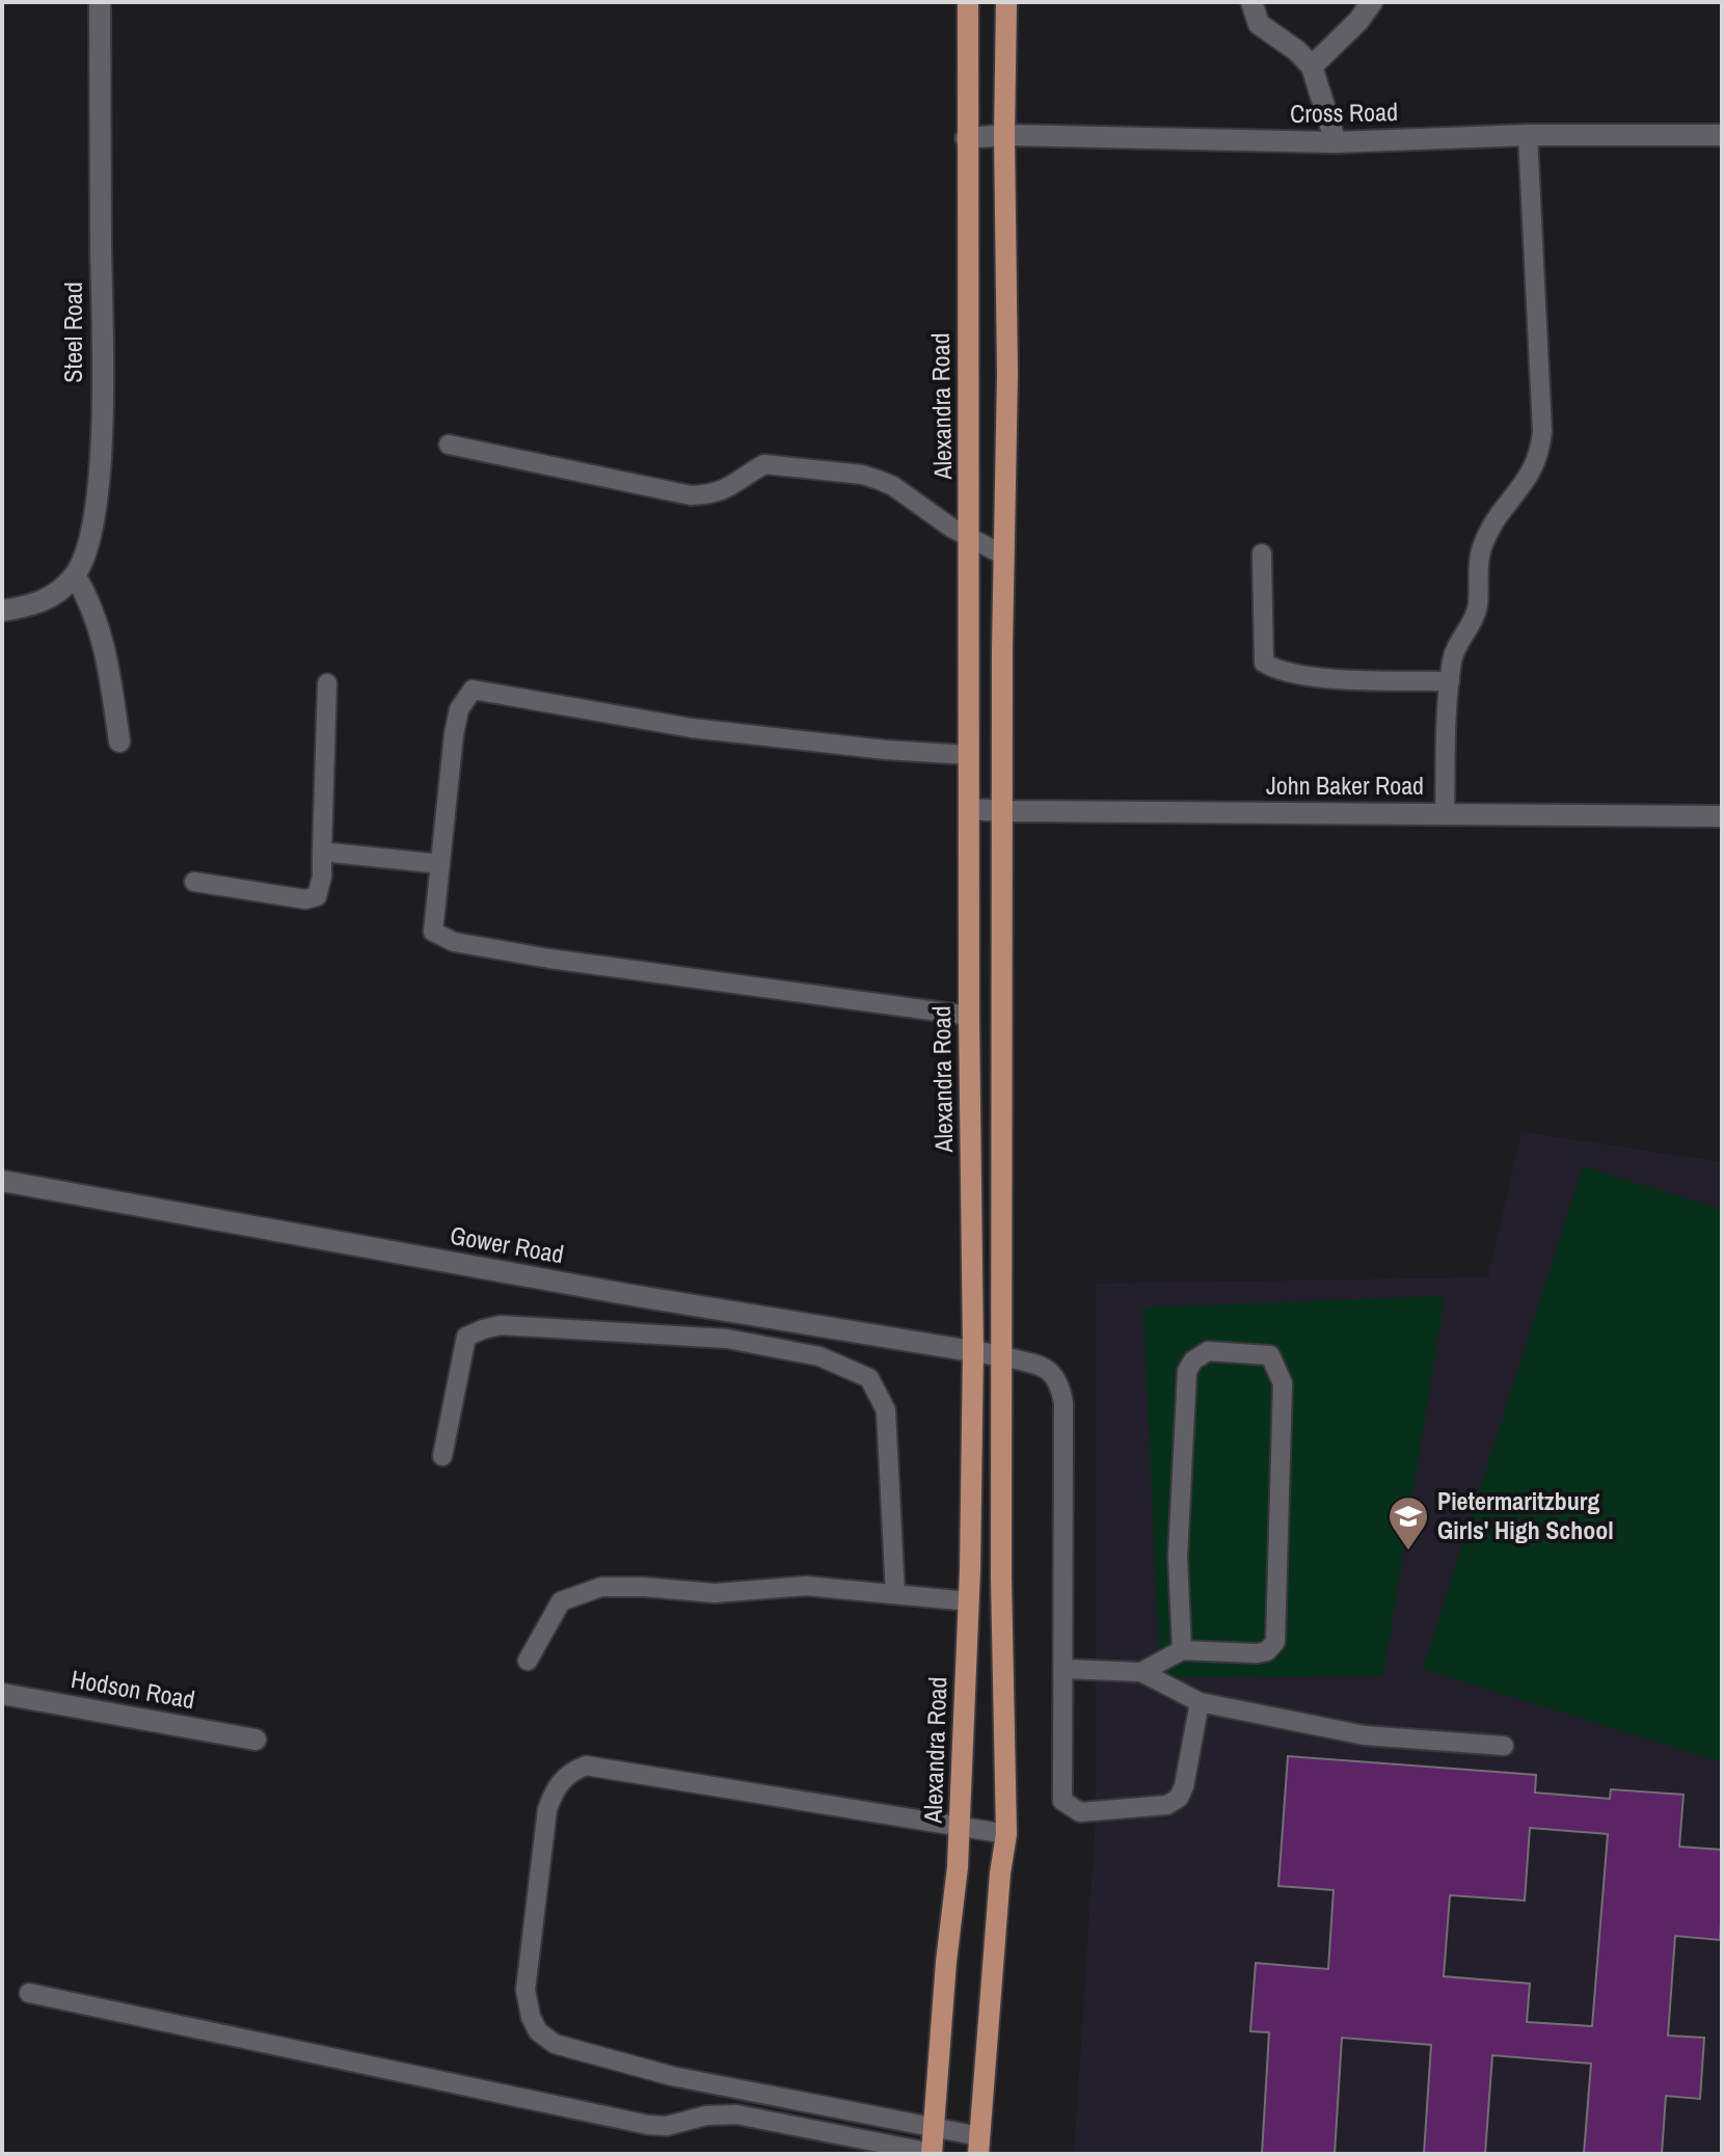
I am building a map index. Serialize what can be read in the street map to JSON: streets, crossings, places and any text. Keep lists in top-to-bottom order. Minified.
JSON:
{"streets":{"main road":["Alexandra Road"],"street":["Cross Road","Steel Road","John Baker Road","Gower Road","Hodson Road"]},"crossings":[["Cross Road","Alexandra Road"],["Alexandra Road","John Baker Road"],["Alexandra Road","Gower Road"]],"places":{"school or university":["Pietermaritzburg Girls' High School"]}}
